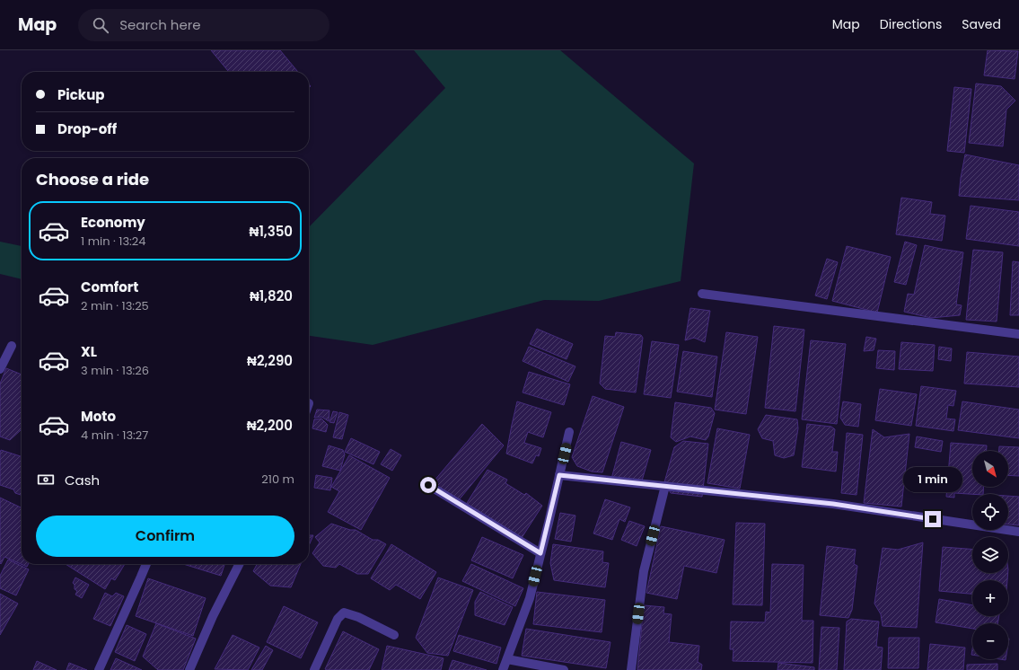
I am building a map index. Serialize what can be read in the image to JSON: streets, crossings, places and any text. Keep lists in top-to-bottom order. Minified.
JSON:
{"north":"bottom right","page":{"header":"Map","search":"Search here","nav":["Map","Directions","Saved"],"banner":["Pickup","Drop-off"],"heading":"Choose a ride","list":[{"name":"Economy","note":"1 min · 13:24","value":"₦1,350"},{"name":"Comfort","note":"2 min · 13:25","value":"₦1,820"},{"name":"XL","note":"3 min · 13:26","value":"₦2,290"},{"name":"Moto","note":"4 min · 13:27","value":"₦2,200"}],"map_buttons":["+","−"],"pay":["Cash","210 m"],"bubble":"1 min","buttons":"Confirm"}}
